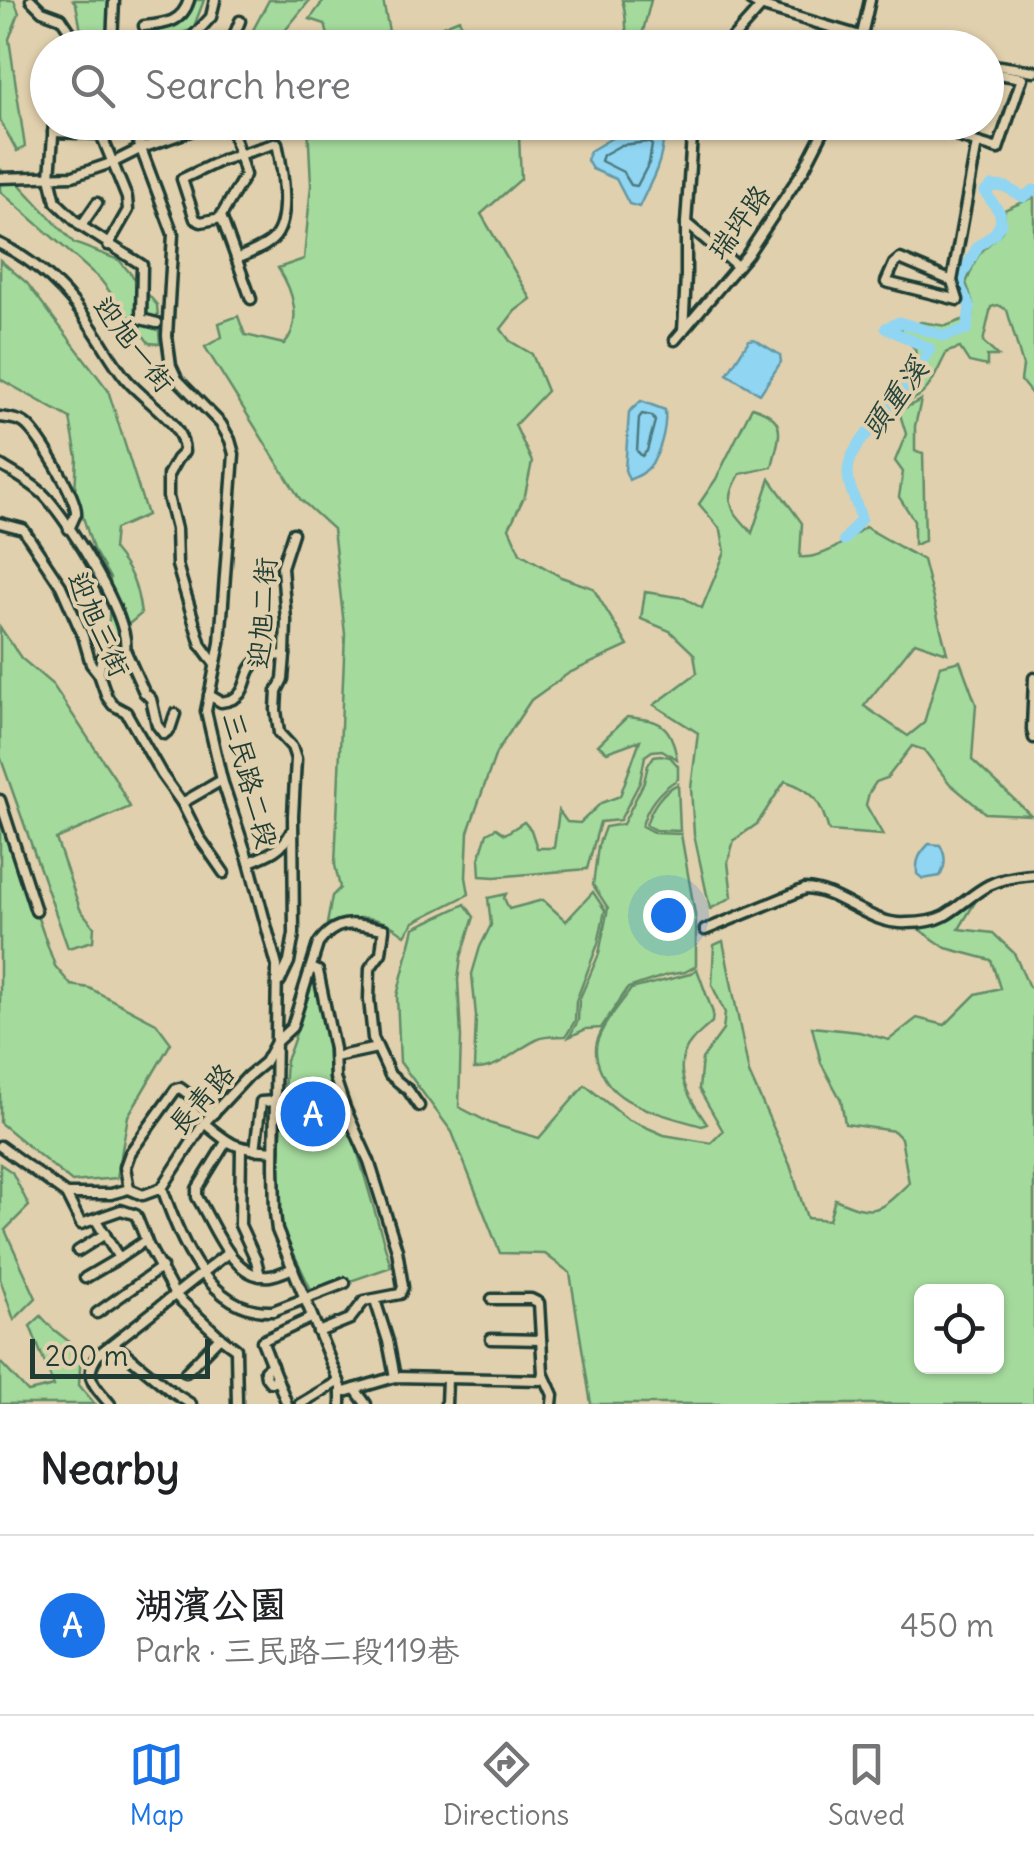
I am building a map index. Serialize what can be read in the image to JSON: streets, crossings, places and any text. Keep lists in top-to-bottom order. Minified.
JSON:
{"streets":{"street":["瑞坪路","迎旭一街","迎旭二街","迎旭三街","三民路二段","長青路"]},"crossings":[["迎旭一街","三民路二段"],["迎旭二街","三民路二段"],["三民路二段","長青路"]],"water":["頭重溪"],"scale_bar":"200 m","page":{"search":"Search here","pins":"A","scale":"200 m","heading":"Nearby","list":[{"mark":"A","name":"湖濱公園","note":"Park · 三民路二段119巷","value":"450 m"}],"nav":["Map","Directions","Saved"]}}
